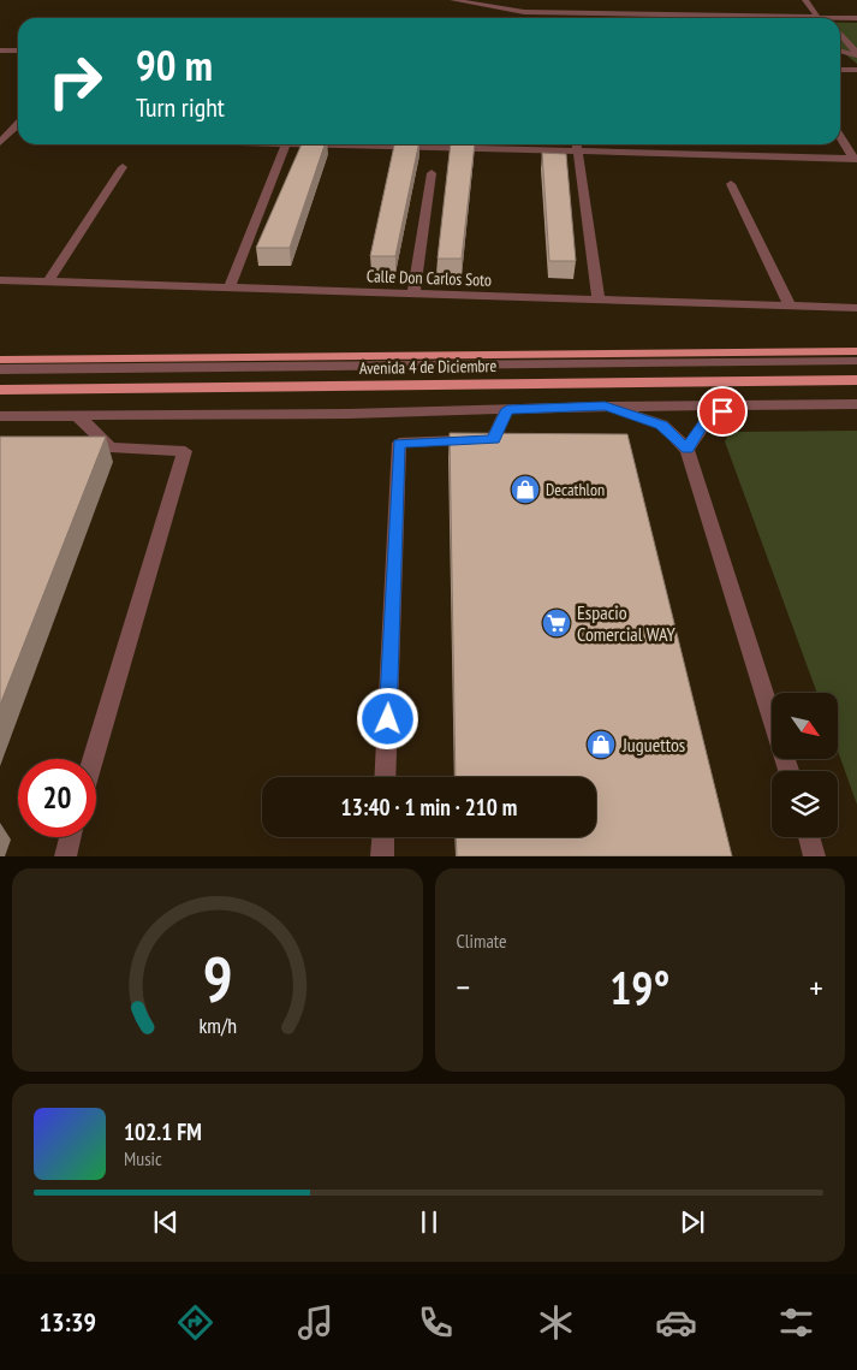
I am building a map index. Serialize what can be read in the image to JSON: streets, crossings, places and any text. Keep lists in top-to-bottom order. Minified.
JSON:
{"streets":{"main road":["Avenida 4 de Diciembre"],"street":["Calle Don Carlos Soto"]},"places":{"shop":["Decathlon","Juguettos"],"supermarket":["Espacio Comercial WAY"]},"north":"bottom right","page":{"turn":["90 m","Turn right"],"limit":"20","trip":"13:40 · 1 min · 210 m","tile":"Climate","heat":["−","19°","+"],"song":["102.1 FM","Music"],"tabs":"13:39","gauge":["9","km/h"]}}
